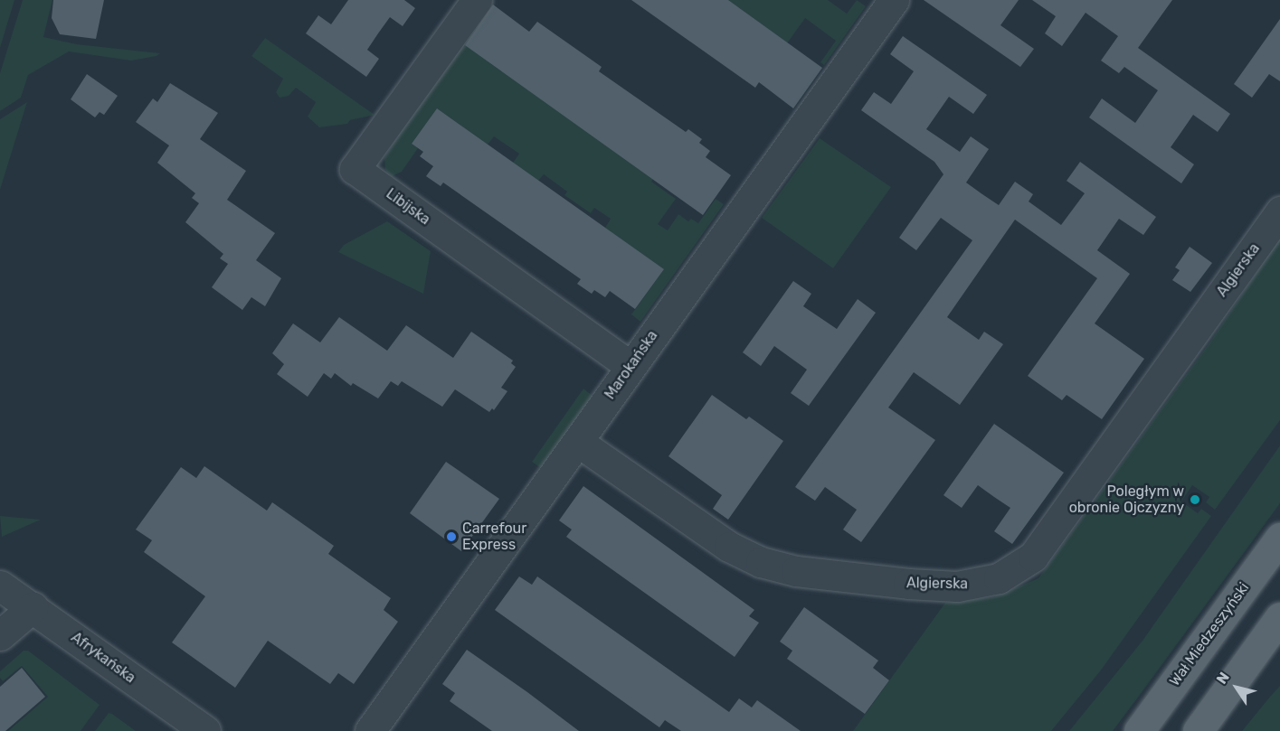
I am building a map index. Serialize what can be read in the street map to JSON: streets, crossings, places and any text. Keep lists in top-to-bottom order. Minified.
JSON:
{"streets":{"main road":["Wał Miedzeszyński"],"street":["Libijska","Algierska","Marokańska","Afrykańska"]},"crossings":[["Libijska","Marokańska"],["Algierska","Marokańska"]],"places":["Poległym w obronie Ojczyzny","Carrefour Express"],"north":"top left"}
